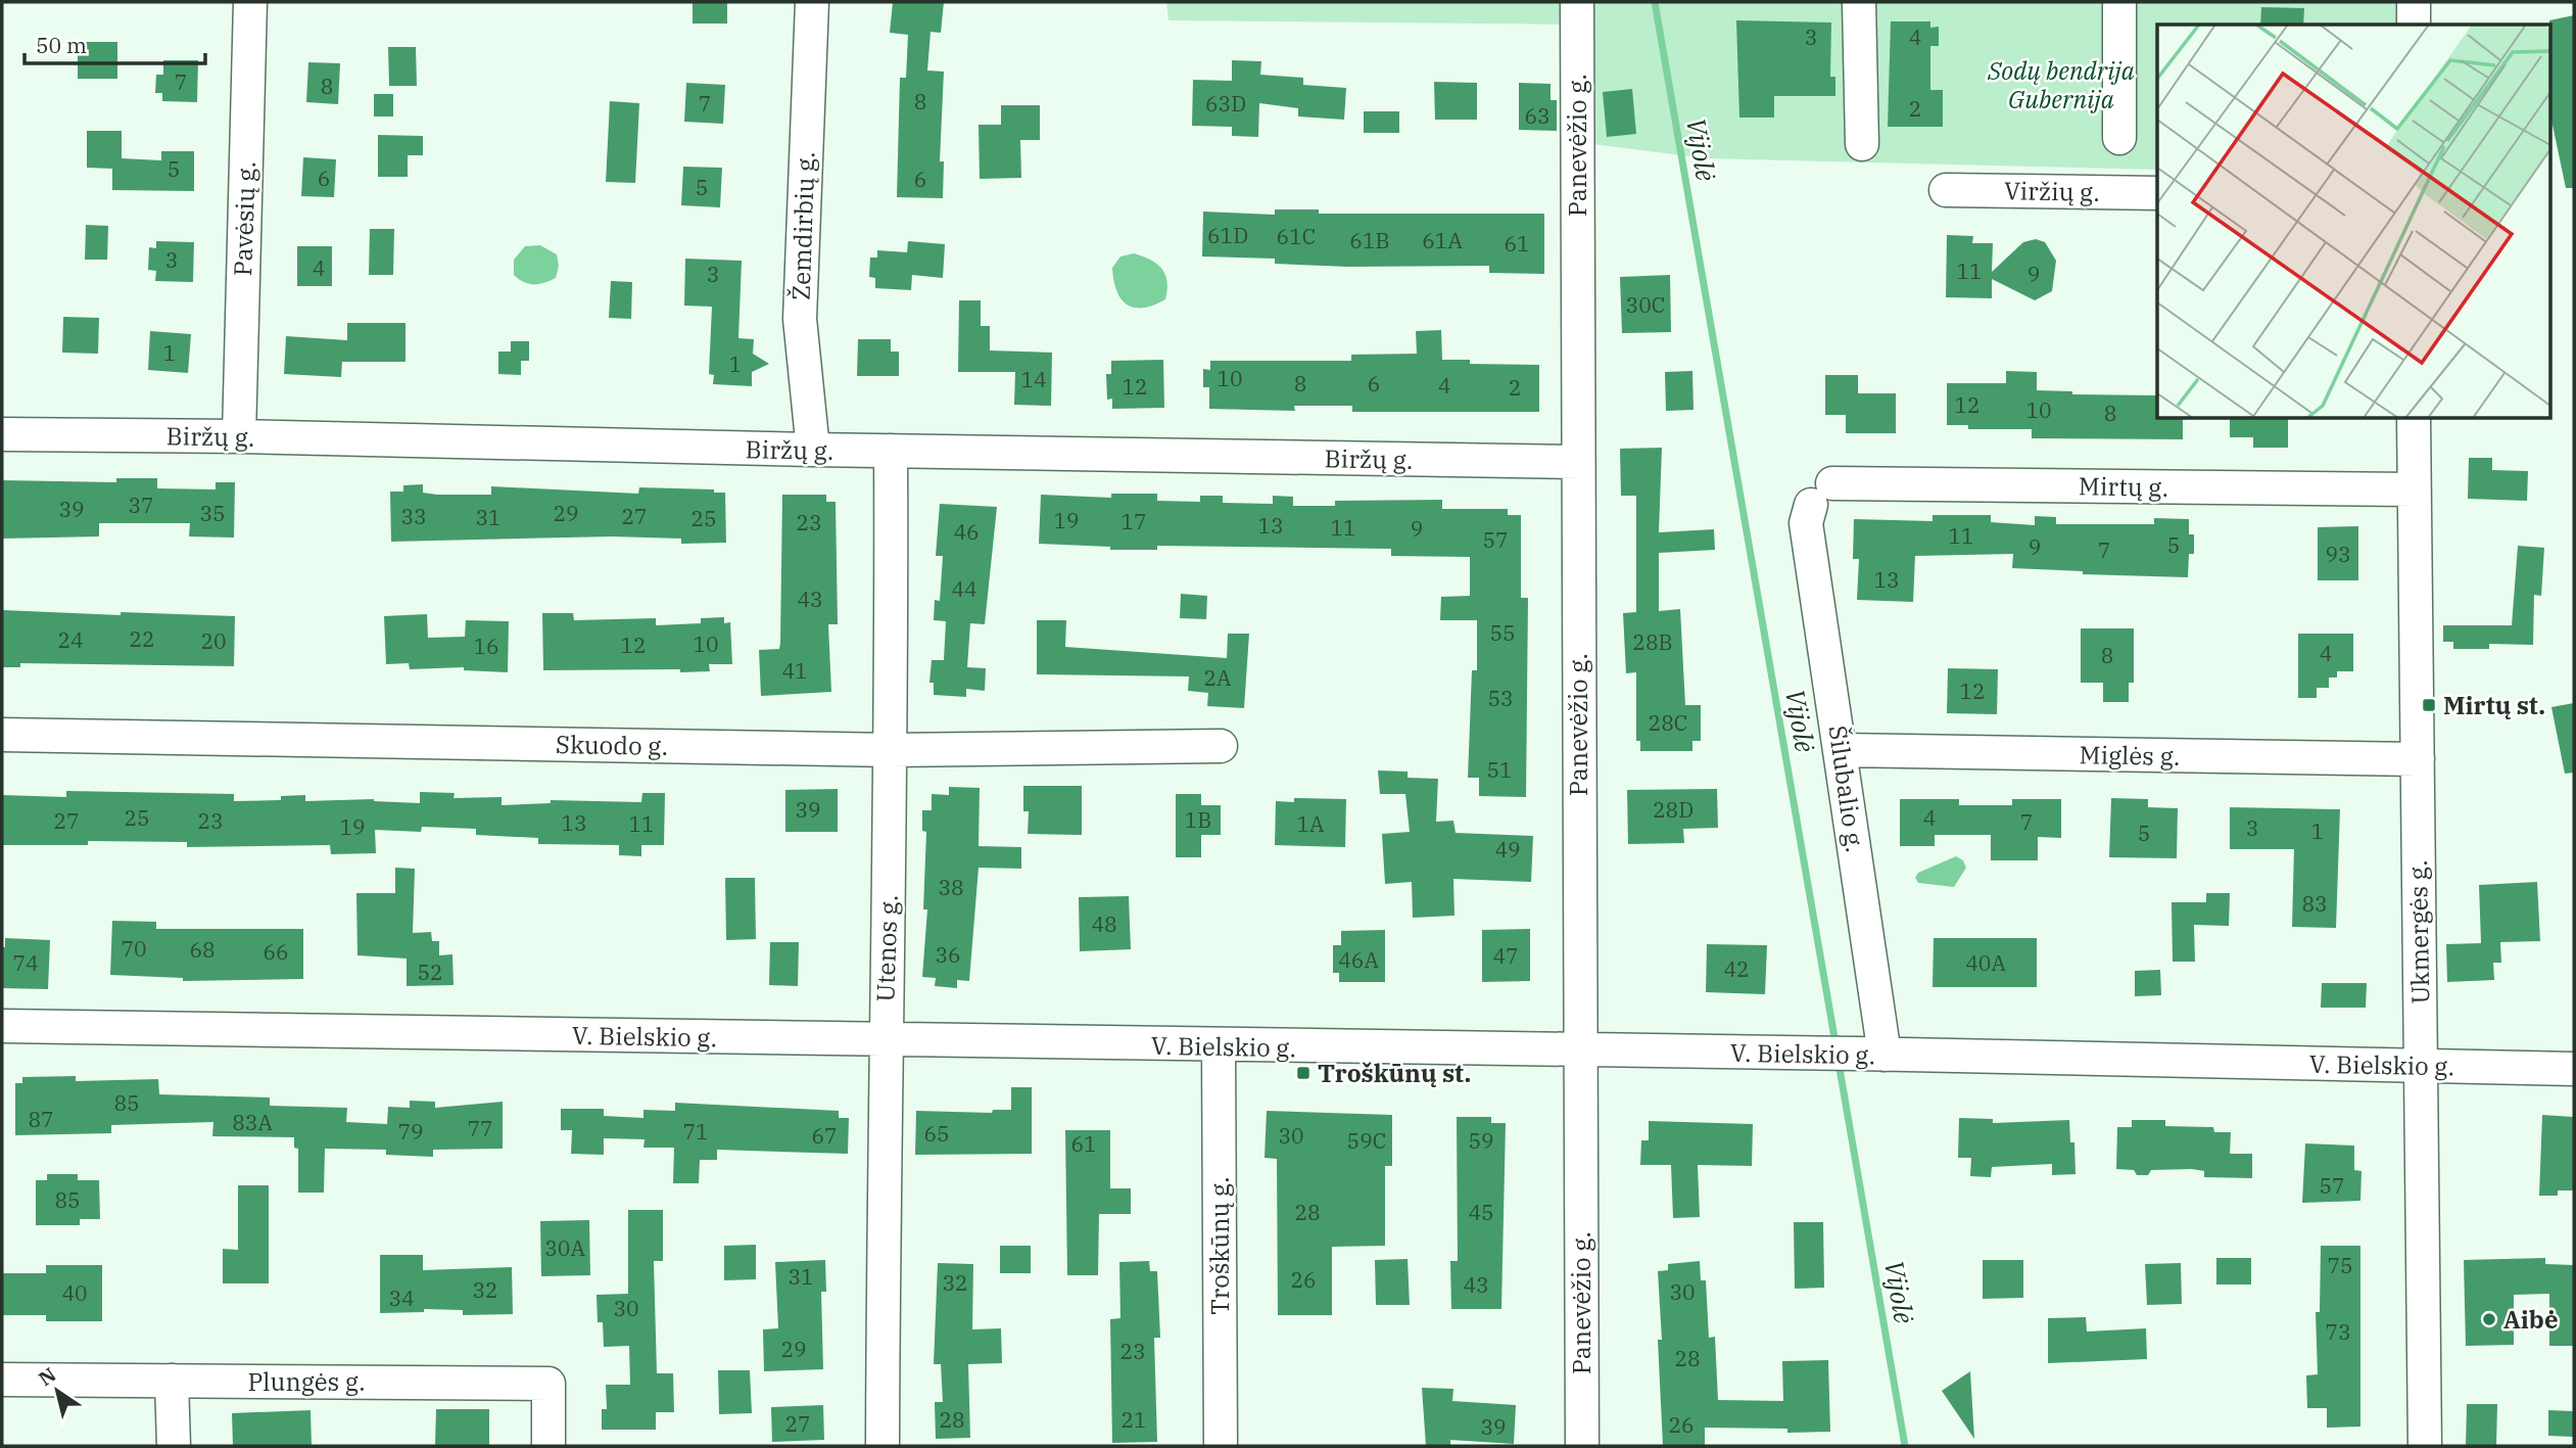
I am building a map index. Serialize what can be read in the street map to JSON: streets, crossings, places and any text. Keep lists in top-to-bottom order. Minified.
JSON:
{"streets":{"street":["Panevėžio g.","Viržių g.","Pavėsių g.","Žemdirbių g.","Biržų g.","Mirtų g.","Skuodo g.","Miglės g.","Šilubalio g.","Ukmergės g.","Utenos g.","V. Bielskio g.","Troškūnų g.","Plungės g."]},"crossings":[["Panevėžio g.","Biržų g."],["Panevėžio g.","V. Bielskio g."],["Pavėsių g.","Biržų g."],["Žemdirbių g.","Biržų g."],["Biržų g.","Utenos g."],["Mirtų g.","Šilubalio g."],["Mirtų g.","Ukmergės g."],["Skuodo g.","Utenos g."],["Miglės g.","Šilubalio g."],["Miglės g.","Ukmergės g."],["Šilubalio g.","V. Bielskio g."],["Ukmergės g.","V. Bielskio g."],["Utenos g.","V. Bielskio g."],["V. Bielskio g.","Troškūnų g."]],"water":["Vijolė"],"parks":["Sodų bendrija Gubernija"],"places":{"transit":["Mirtų st.","Troškūnų st."],"other":["Aibė"]},"house_numbers":["3","4","7","8","8","7","63D","2","63","5","6","6","5","61D","61C","61B","61A","61","3","4","11","3","9","30C","1","1","10","14","8","6","4","12","2","12","10","8","37","39","35","29","33","27","31","25","19","17","23","13","11","9","46","11","57","5","9","7","93","13","44","43","55","22","24","20","28B","10","12","16","4","8","41","2A","12","53","28C","51","39","28D","25","4","1B","27","23","7","13","11","1A","19","3","1","5","49","38","83","48","70","68","66","36","47","46A","74","40A","42","52","85","87","83A","77","79","71","65","67","30","59C","59","61","57","85","28","45","30A","75","31","26","32","43","32","30","40","34","30","73","29","23","28","28","21","27","26","39"],"scale_bar":"50 m","north":"top left"}
